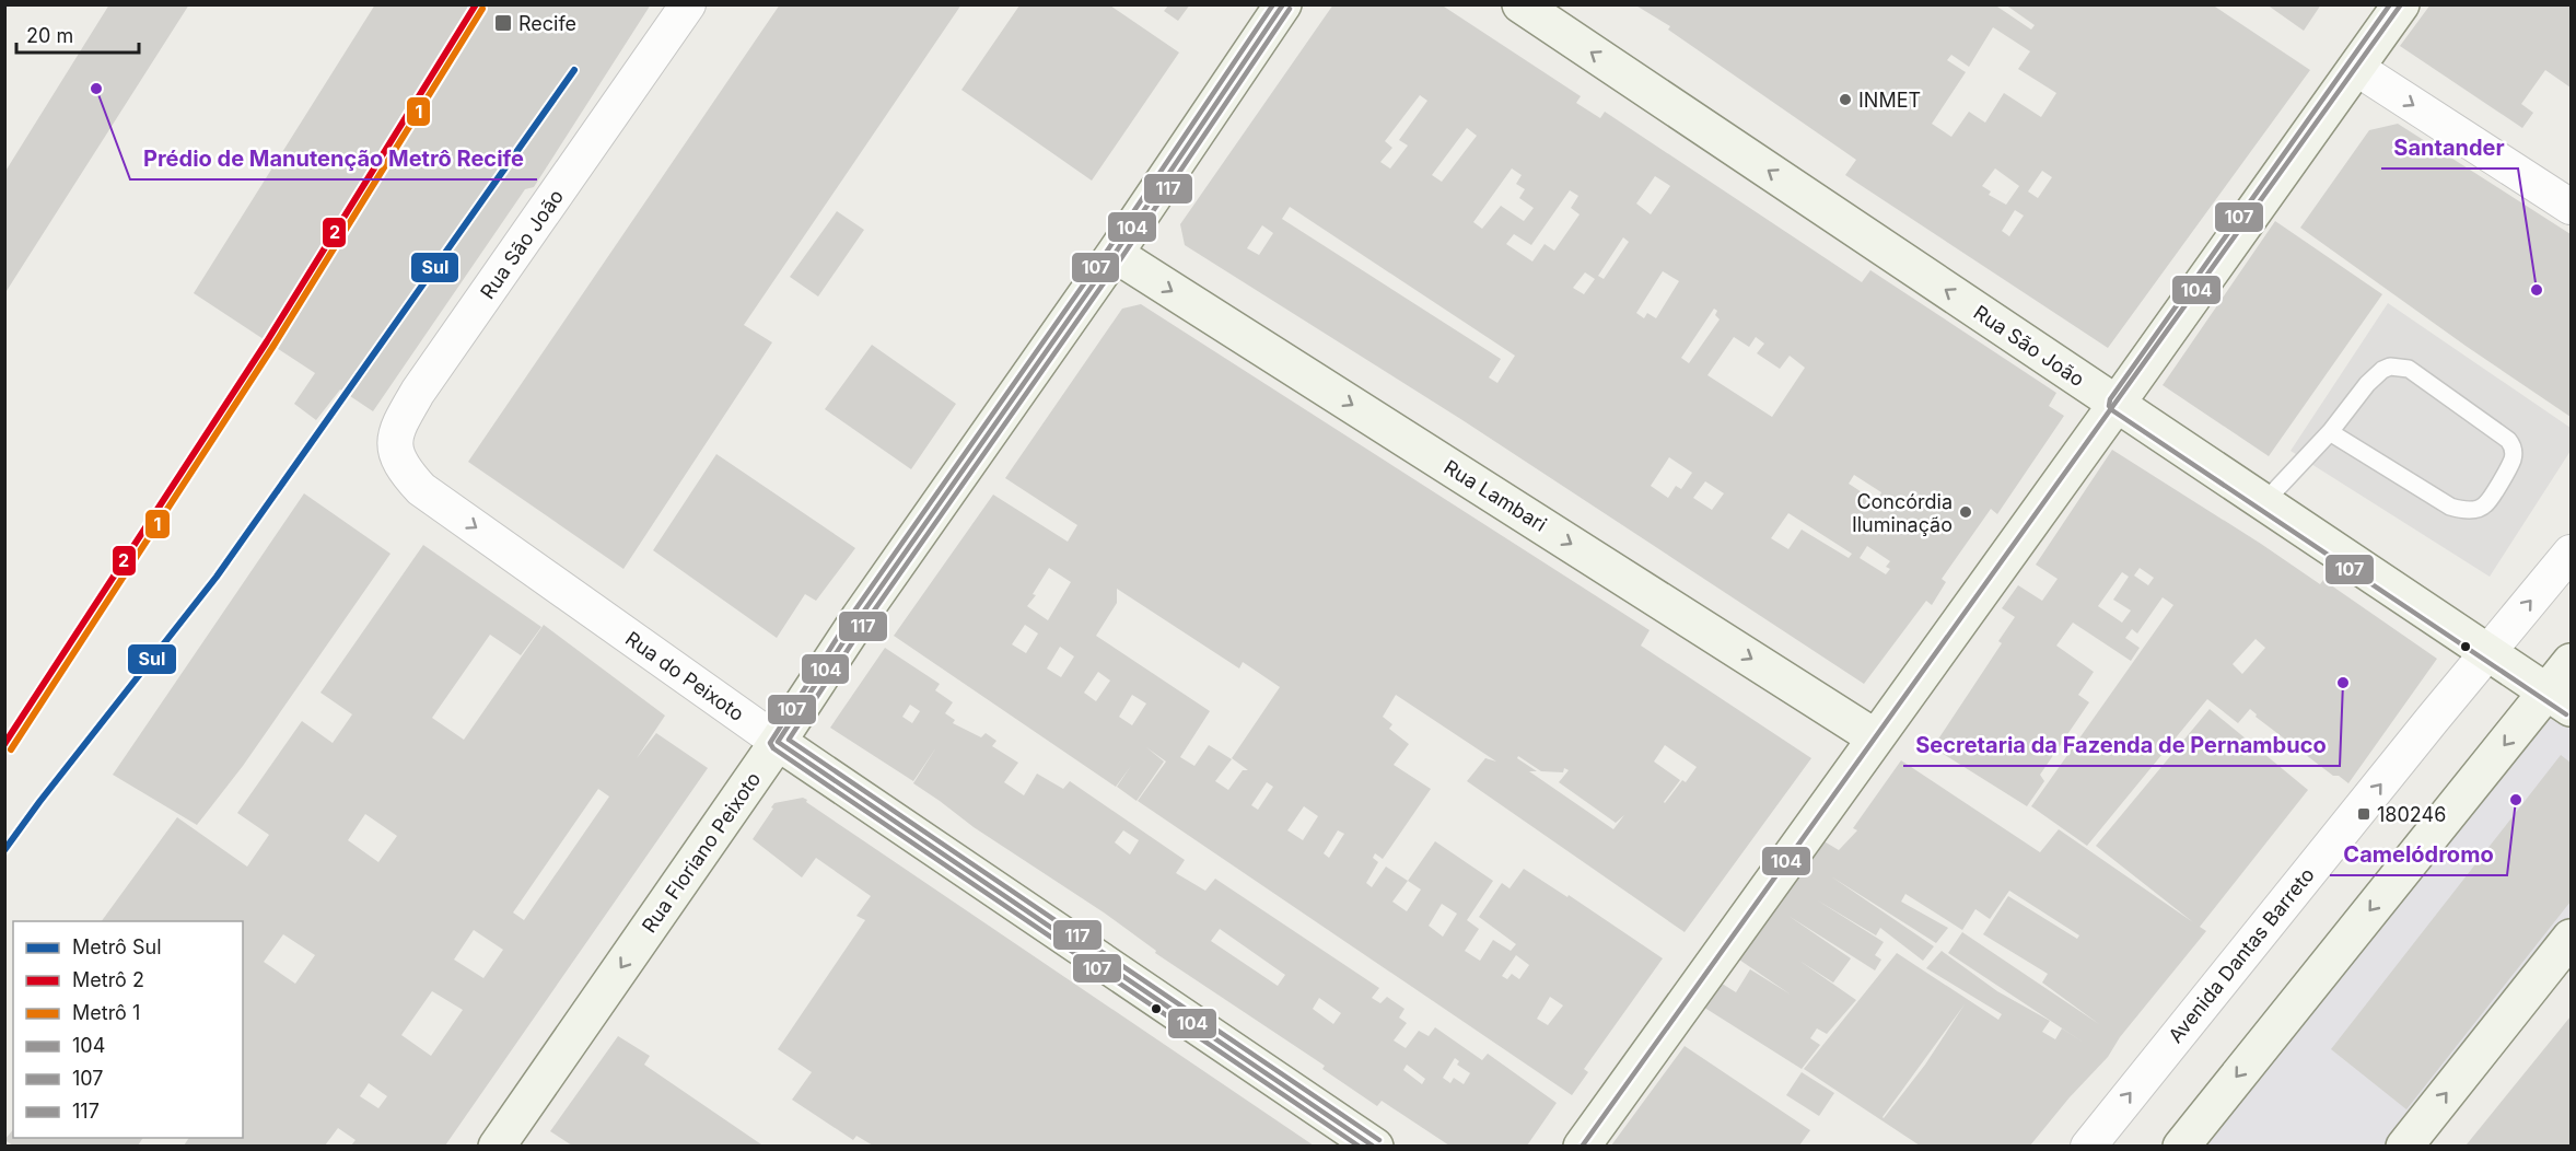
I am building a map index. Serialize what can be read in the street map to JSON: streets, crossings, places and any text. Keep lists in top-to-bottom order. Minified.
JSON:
{"streets":{"street":["Rua São João","Rua Lambari","Rua do Peixoto","Rua Floriano Peixoto","Avenida Dantas Barreto"]},"crossings":[["Rua São João","Rua do Peixoto"],["Rua São João","Avenida Dantas Barreto"],["Rua Lambari","Rua Floriano Peixoto"],["Rua do Peixoto","Rua Floriano Peixoto"]],"one_way":["Rua São João","Rua Lambari","Rua do Peixoto","Rua Floriano Peixoto"],"places":{"transit":["Recife","180246"],"other":["Prédio de Manutenção Metrô Recife","INMET","Santander","Concórdia Iluminação","Secretaria da Fazenda de Pernambuco","Camelódromo"]},"lines":["metro line 2","transit line 104","transit line 107","metro line 1","transit line 117","metro line Sul"],"legend":["Metrô Sul","Metrô 2","Metrô 1","104","107","117"],"scale_bar":"20 m"}
